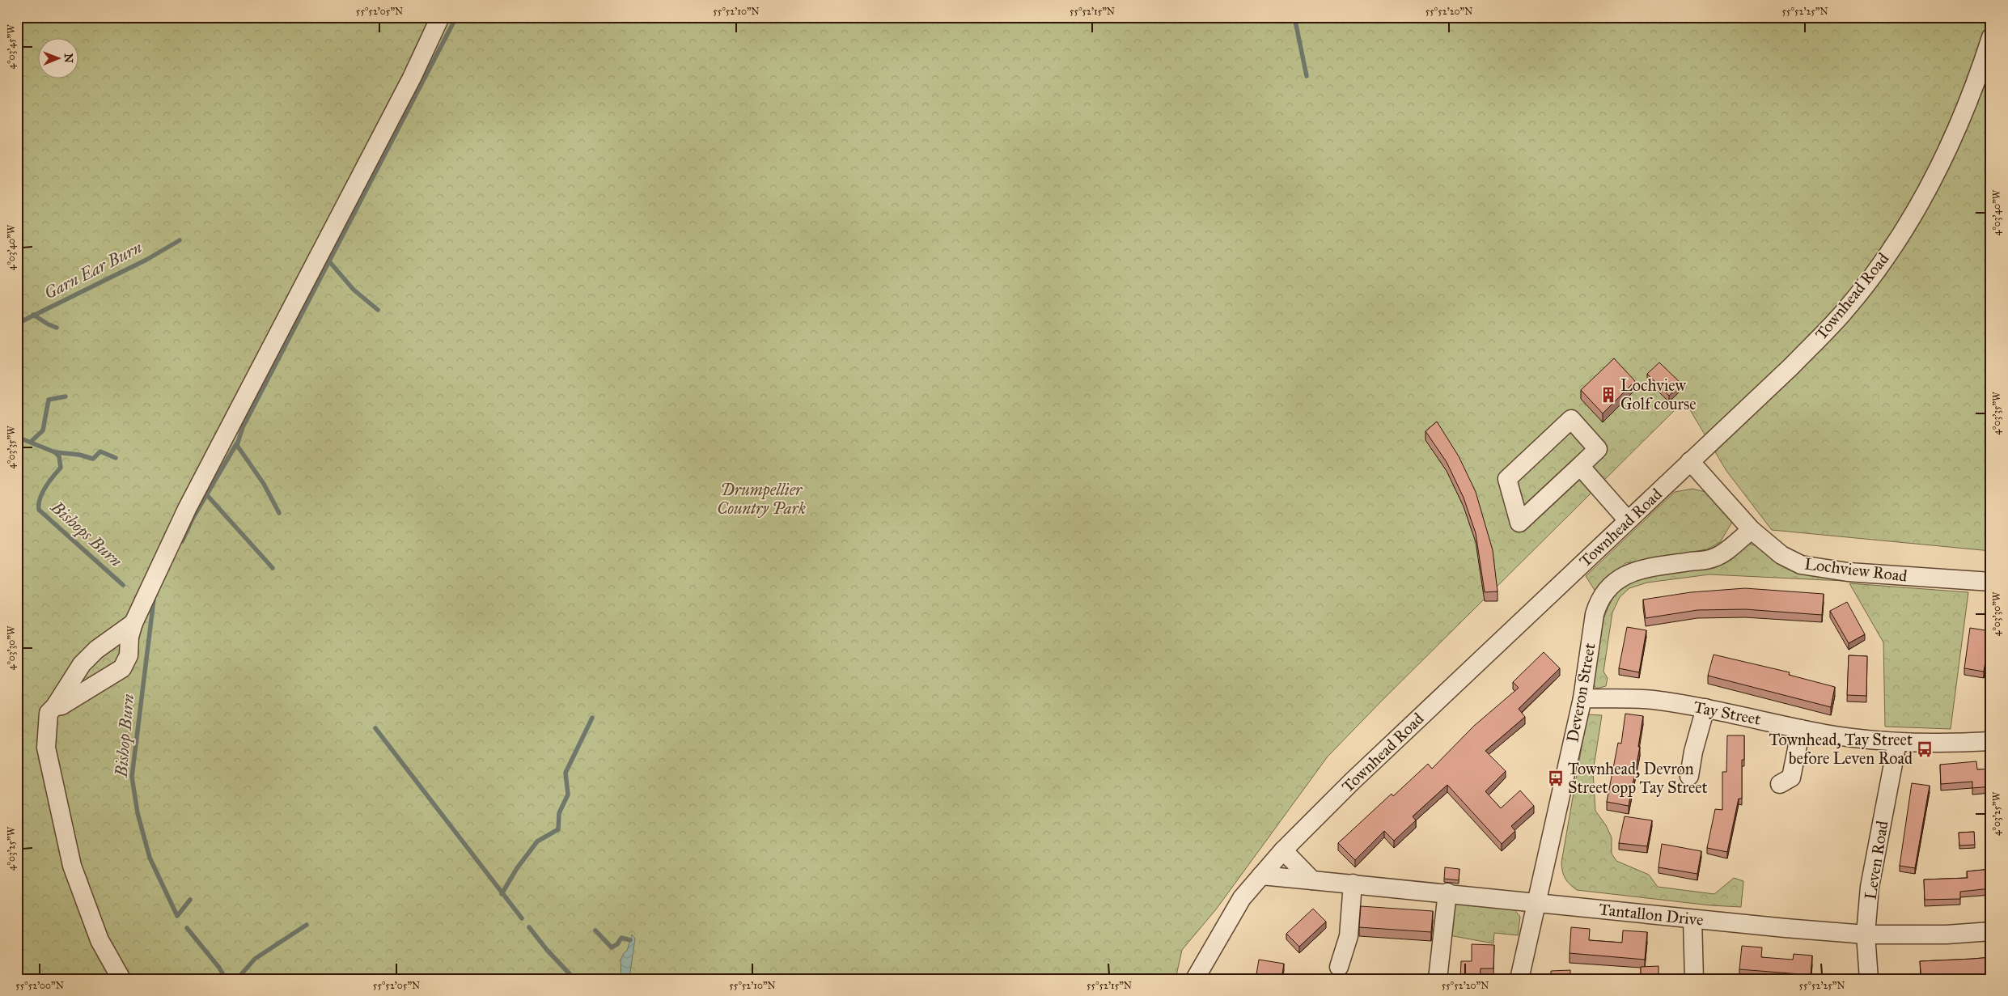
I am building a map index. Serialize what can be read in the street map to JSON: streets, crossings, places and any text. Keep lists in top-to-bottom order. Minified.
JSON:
{"streets":{"street":["Townhead Road","Lochview Road","Deveron Street","Tay Street","Leven Road","Tantallon Drive"]},"crossings":[["Townhead Road","Lochview Road"],["Townhead Road","Tantallon Drive"],["Lochview Road","Deveron Street"],["Deveron Street","Tay Street"],["Deveron Street","Tantallon Drive"],["Tay Street","Leven Road"],["Leven Road","Tantallon Drive"]],"water":["Garn Ear Burn","Bishops Burn","Bishop Burn"],"parks":["Drumpellier Country Park"],"places":{"building":["Lochview Golf course"],"bus stop":["Townhead, Tay Street before Leven Road","Townhead, Devron Street opp Tay Street"]},"north":"right","coordinates":["55°52'05\"N","55°52'10\"N","55°52'15\"N","55°52'20\"N","55°52'25\"N","4°03'45\"W","4°03'40\"W","4°03'35\"W","4°03'30\"W","4°03'25\"W","55°52'00\"N"]}
